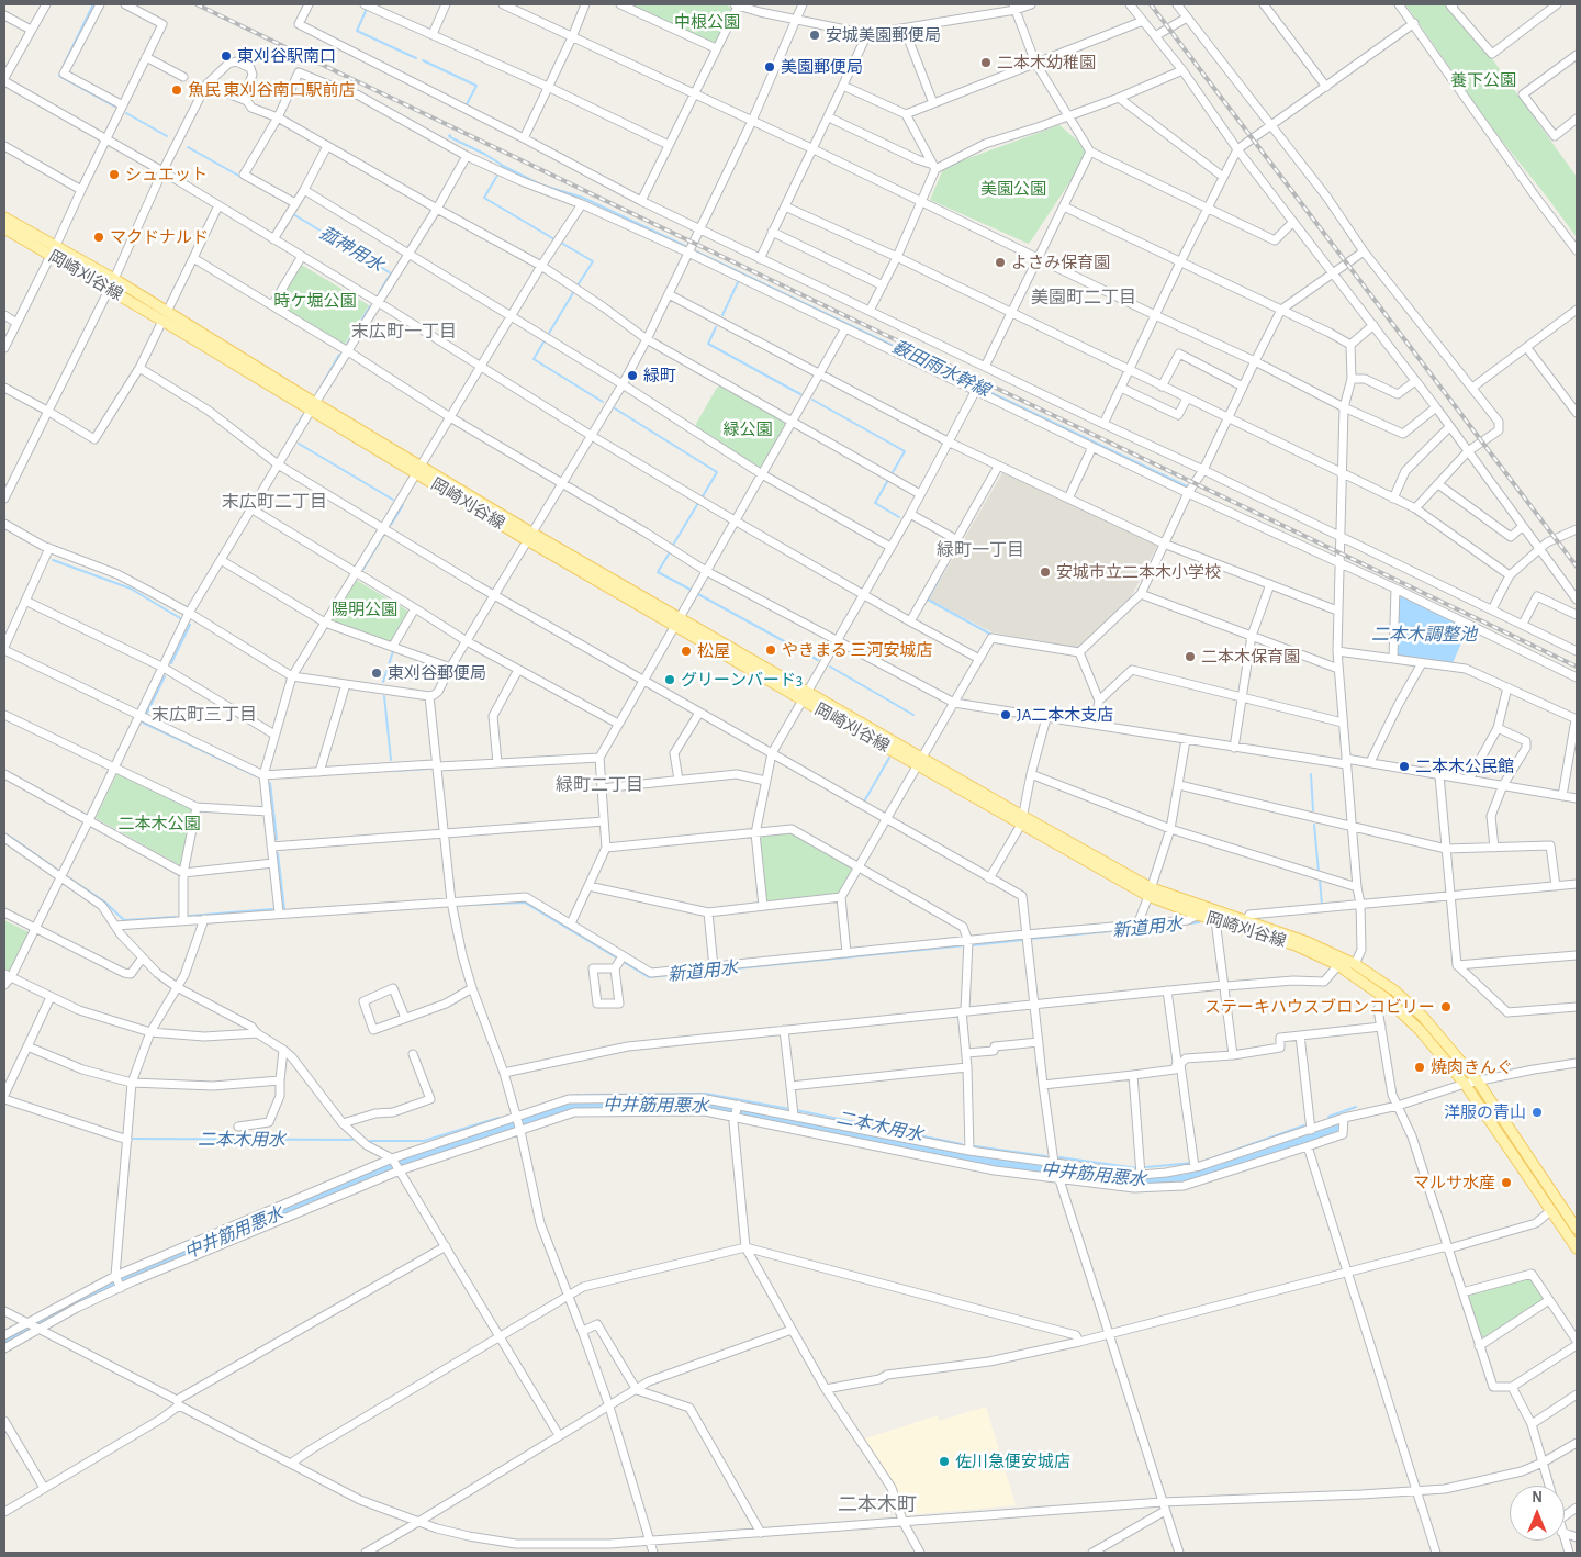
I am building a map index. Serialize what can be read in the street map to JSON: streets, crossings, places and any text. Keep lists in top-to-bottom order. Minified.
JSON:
{"streets":{"main road":["岡崎刈谷線"]},"districts":["美園町二丁目","末広町一丁目","末広町二丁目","緑町一丁目","末広町三丁目","緑町二丁目","二本木町"],"water":["菰神用水","薮田雨水幹線","二本木調整池","新道用水","中井筋用悪水","二本木用水"],"parks":["中根公園","養下公園","美園公園","時ケ堀公園","緑公園","陽明公園","二本木公園"],"places":["安城美園郵便局","東刈谷駅南口","二本木幼稚園","美園郵便局","魚民 東刈谷南口駅前店","シュエット","マクドナルド","よさみ保育園","緑町","安城市立二本木小学校","やきまる 三河安城店","松屋","二本木保育園","東刈谷郵便局","グリーンバード3","JA二本木支店","二本木公民館","ステーキハウスブロンコビリー","焼肉きんぐ","洋服の青山","マルサ水産","佐川急便安城店"],"north":"top"}
